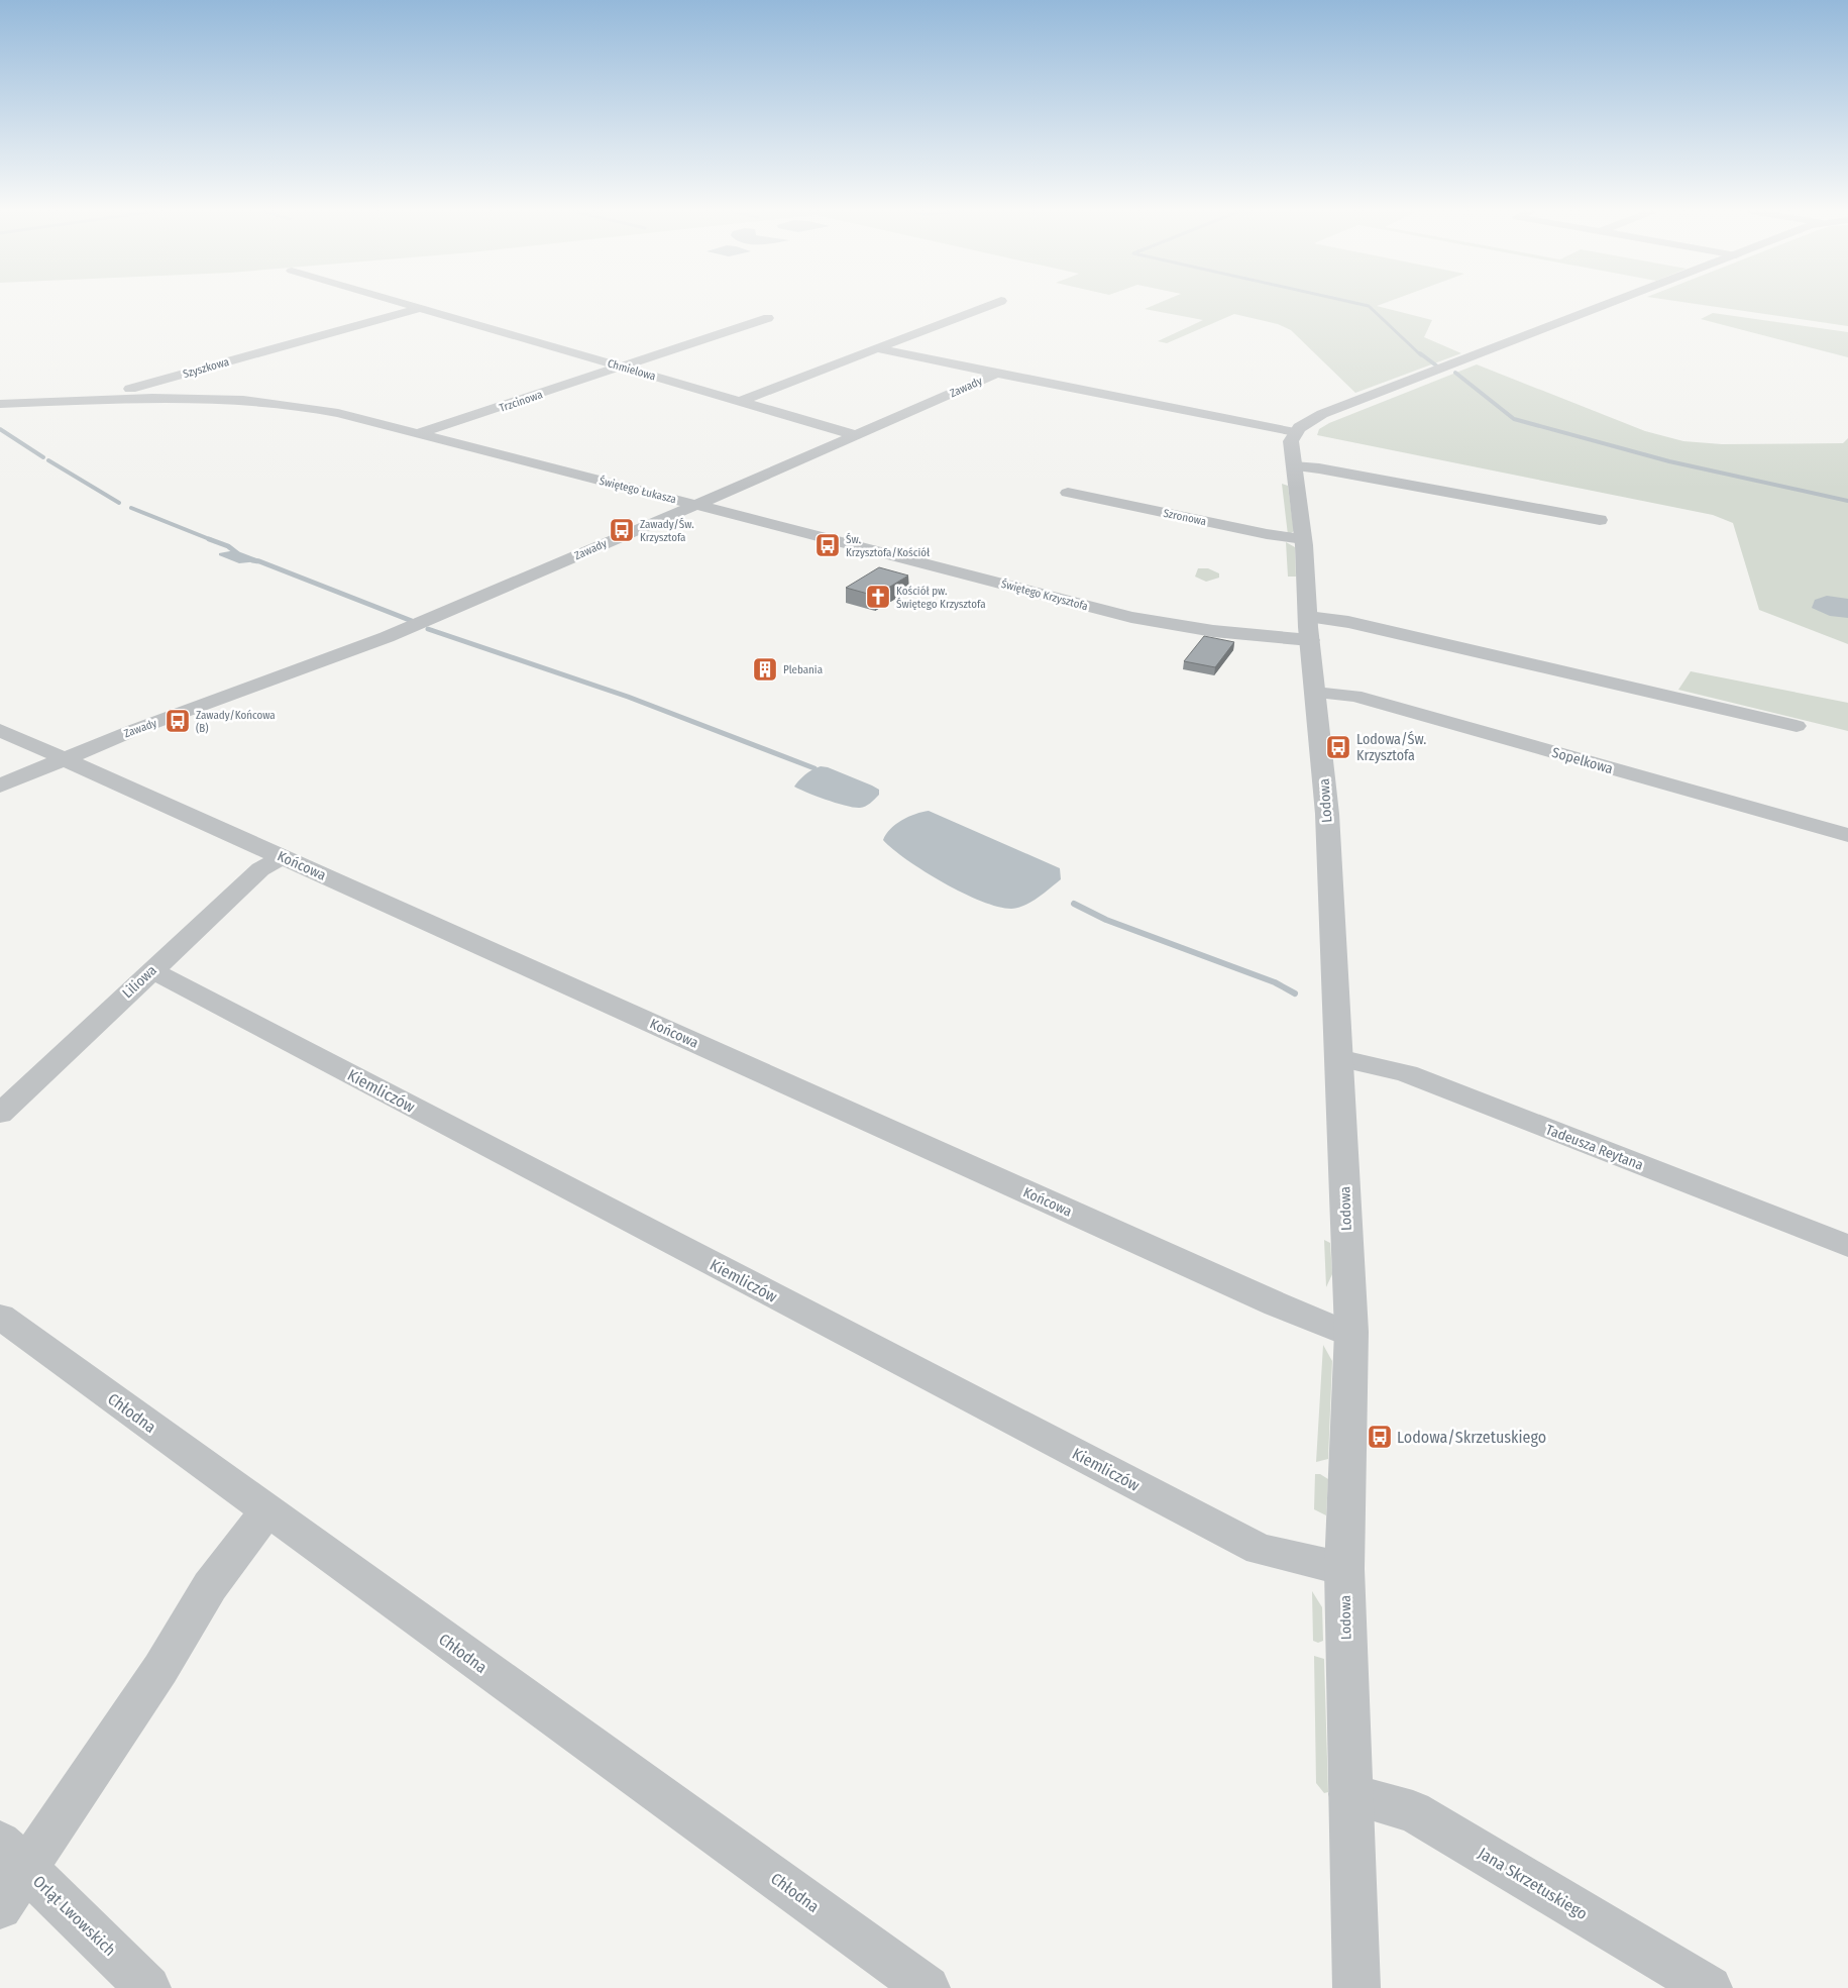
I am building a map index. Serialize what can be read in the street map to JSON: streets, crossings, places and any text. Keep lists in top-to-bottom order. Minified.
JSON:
{"streets":{"street":["Szyszkowa","Chmielowa","Zawady","Trzcinowa","Świętego Łukasza","Szronowa","Świętego Krzysztofa","Sopelkowa","Lodowa","Końcowa","Liliowa","Kiemliczów","Tadeusza Reytana","Chłodna","Jana Skrzetuskiego","Orląt Lwowskich"]},"crossings":[["Szyszkowa","Chmielowa"],["Szyszkowa","Świętego Łukasza"],["Chmielowa","Zawady"],["Chmielowa","Trzcinowa"],["Zawady","Świętego Łukasza"],["Zawady","Świętego Krzysztofa"],["Zawady","Końcowa"],["Trzcinowa","Świętego Łukasza"],["Świętego Łukasza","Świętego Krzysztofa"],["Szronowa","Lodowa"],["Świętego Krzysztofa","Lodowa"],["Sopelkowa","Lodowa"],["Lodowa","Końcowa"],["Lodowa","Kiemliczów"],["Lodowa","Tadeusza Reytana"],["Lodowa","Jana Skrzetuskiego"],["Końcowa","Liliowa"],["Liliowa","Kiemliczów"]],"places":{"bus stop":["Zawady/Św. Krzysztofa","Św. Krzysztofa/Kościół","Zawady/Końcowa (B)","Lodowa/Św. Krzysztofa","Lodowa/Skrzetuskiego"],"church":["Kościół pw. Świętego Krzysztofa"],"building":["Plebania"]}}
